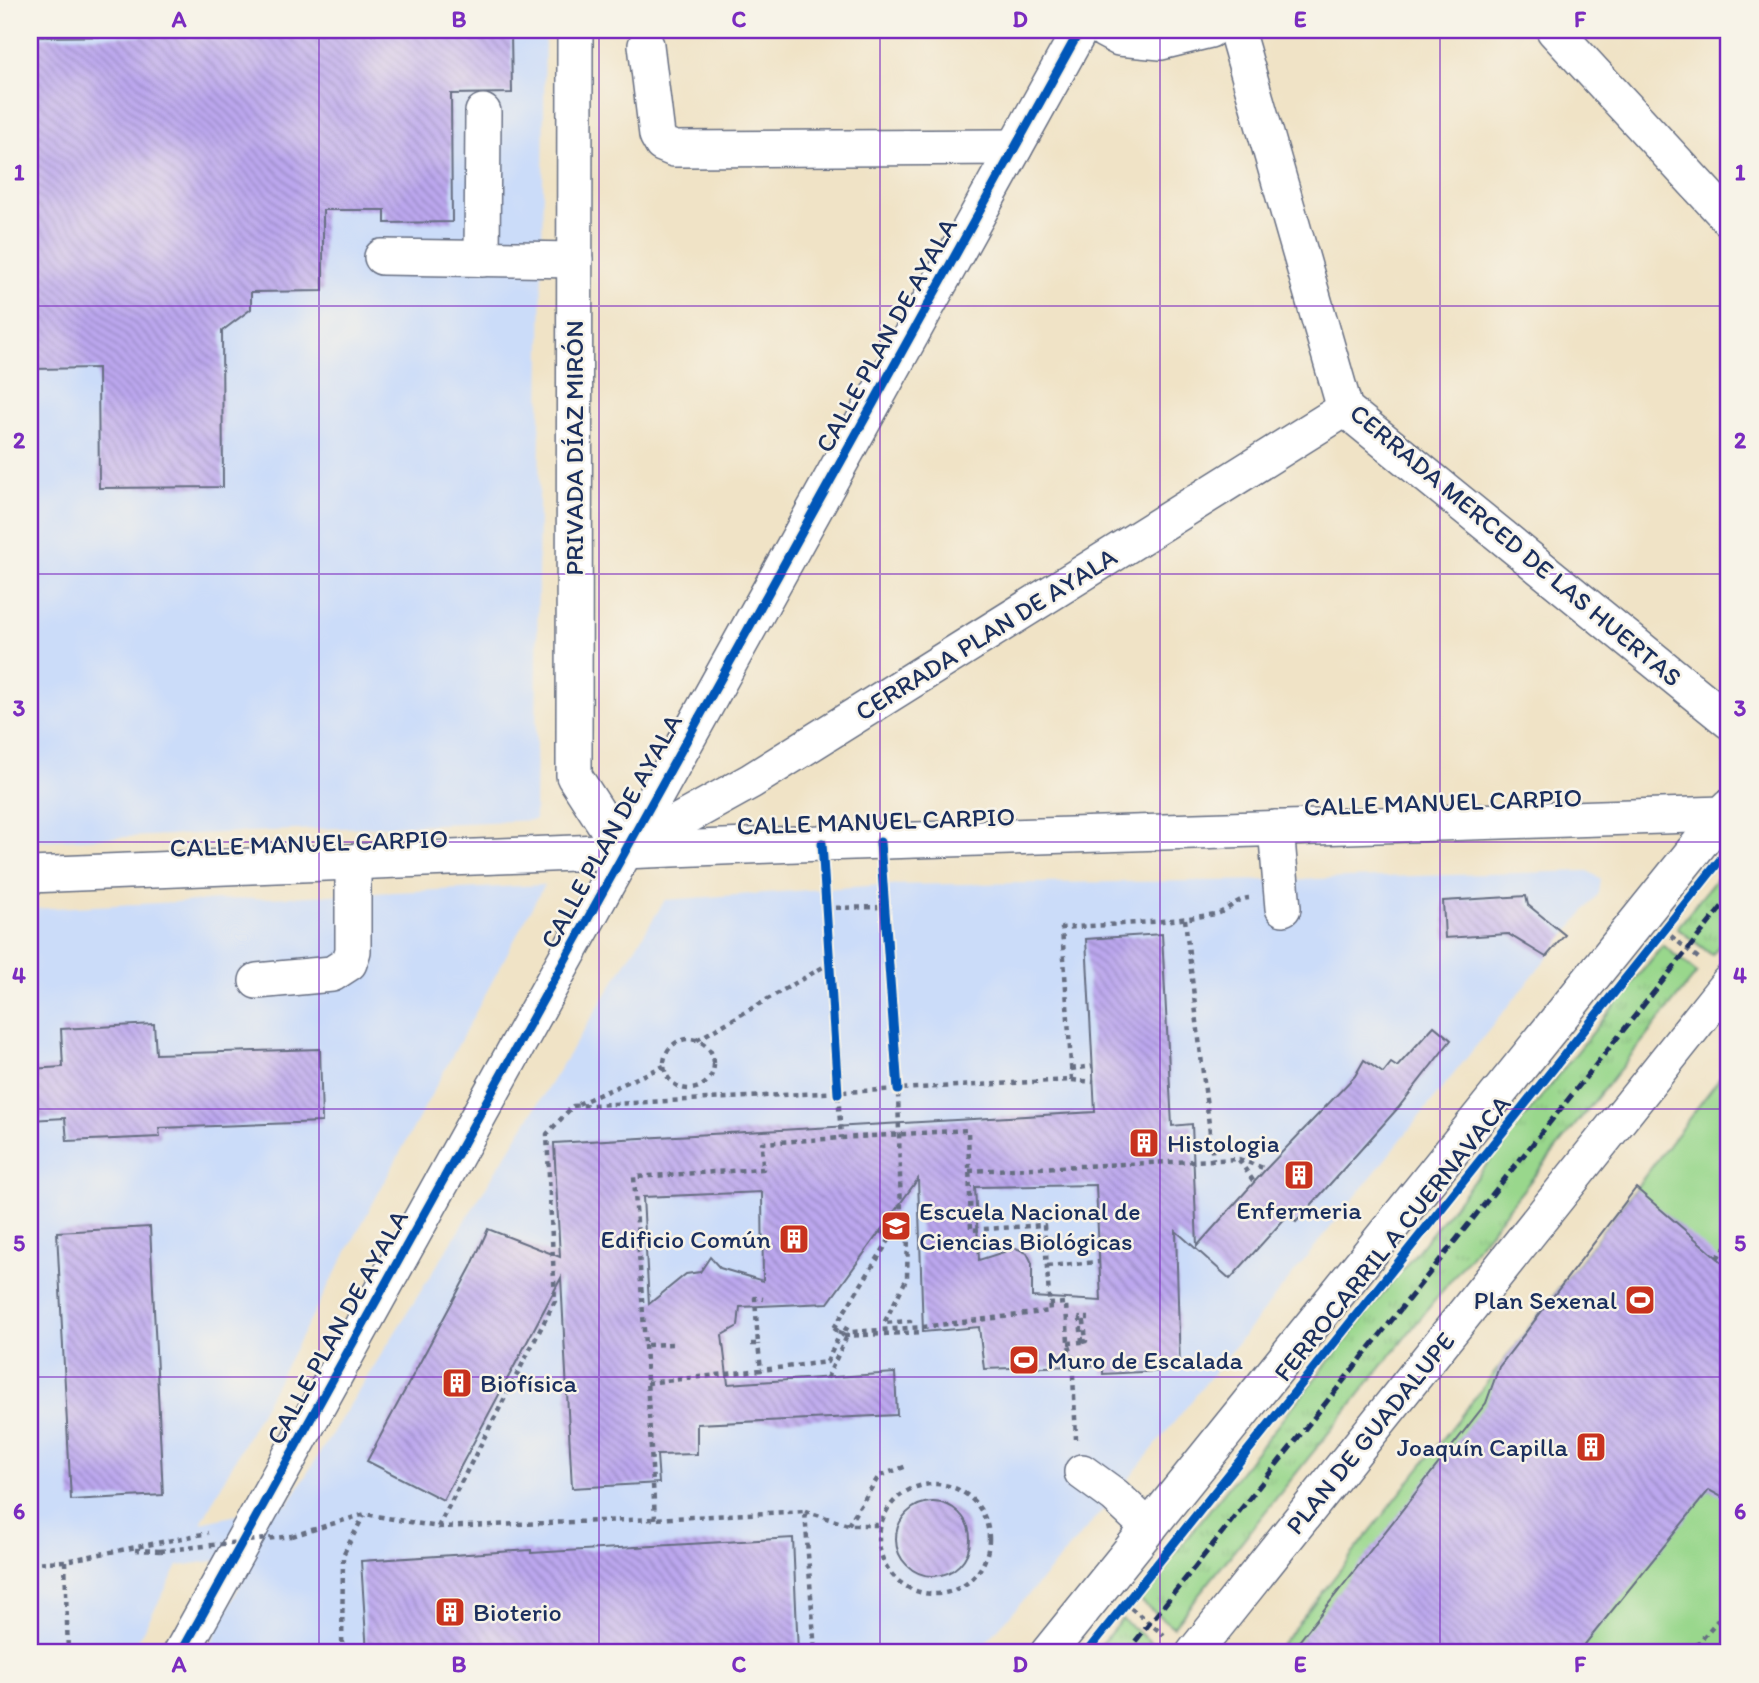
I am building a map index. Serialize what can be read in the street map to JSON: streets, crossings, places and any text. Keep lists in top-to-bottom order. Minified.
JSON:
{"streets":{"street":["CALLE PLAN DE AYALA","PRIVADA DÍAZ MIRÓN","CERRADA MERCED DE LAS HUERTAS","CERRADA PLAN DE AYALA","CALLE MANUEL CARPIO","PLAN DE GUADALUPE"],"cycle path":["FERROCARRIL A CUERNAVACA"]},"crossings":[["CALLE PLAN DE AYALA","PRIVADA DÍAZ MIRÓN"],["CALLE PLAN DE AYALA","CERRADA PLAN DE AYALA"],["CALLE PLAN DE AYALA","CALLE MANUEL CARPIO"],["PRIVADA DÍAZ MIRÓN","CERRADA PLAN DE AYALA"],["PRIVADA DÍAZ MIRÓN","CALLE MANUEL CARPIO"],["CERRADA MERCED DE LAS HUERTAS","CERRADA PLAN DE AYALA"],["CERRADA PLAN DE AYALA","CALLE MANUEL CARPIO"]],"places":{"building":["Histologia","Enfermeria","Edificio Común","Biofísica","Joaquín Capilla","Bioterio"],"school or university":["Escuela Nacional de Ciencias Biológicas"],"sports":["Plan Sexenal","Muro de Escalada"]},"grid":{"columns":["A","B","C","D","E","F"],"rows":["1","2","3","4","5","6"]}}
